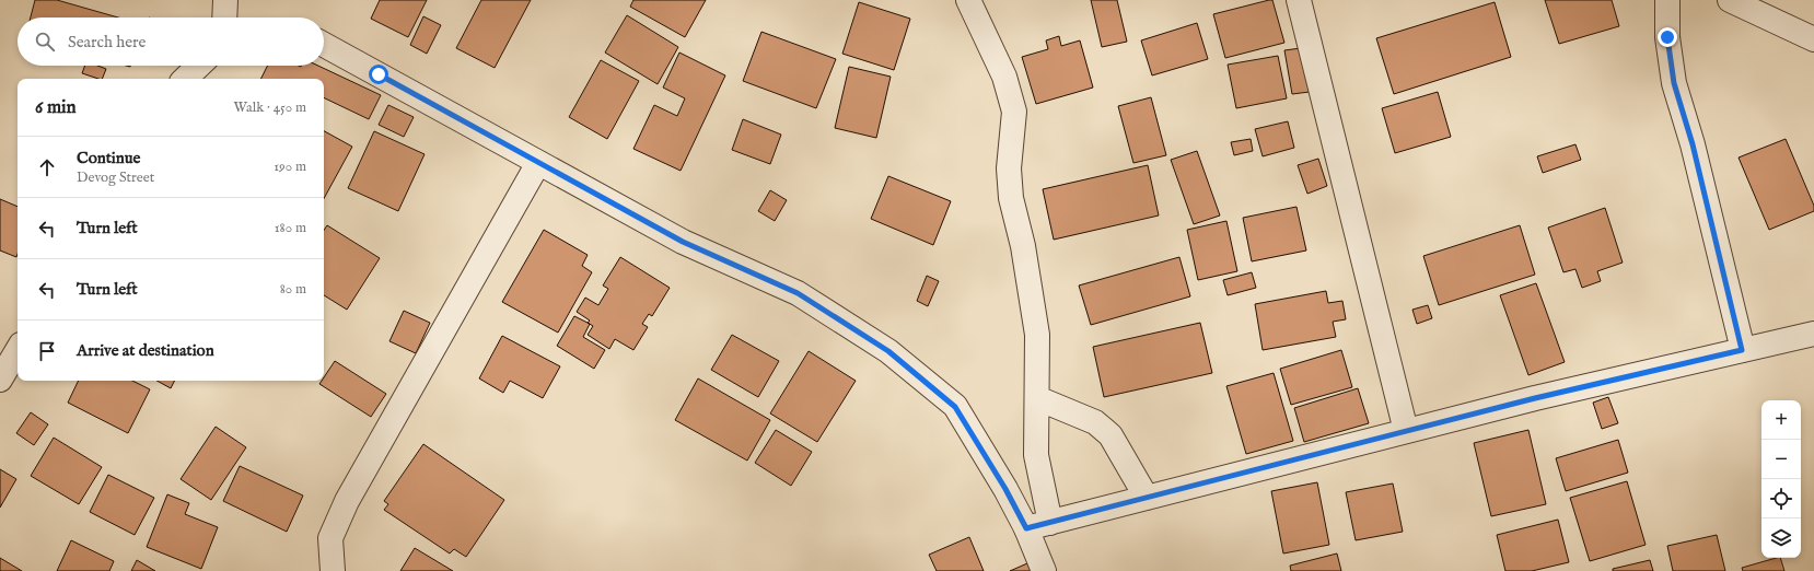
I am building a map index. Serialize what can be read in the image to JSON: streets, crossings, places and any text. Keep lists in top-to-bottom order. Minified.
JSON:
{"page":{"search":"Search here","heading":["6 min","Walk · 450 m"],"list":[["Continue","Devog Street","190 m"],["Turn left","180 m"],["Turn left","80 m"],"Arrive at destination"],"map_buttons":["+","−"]}}
